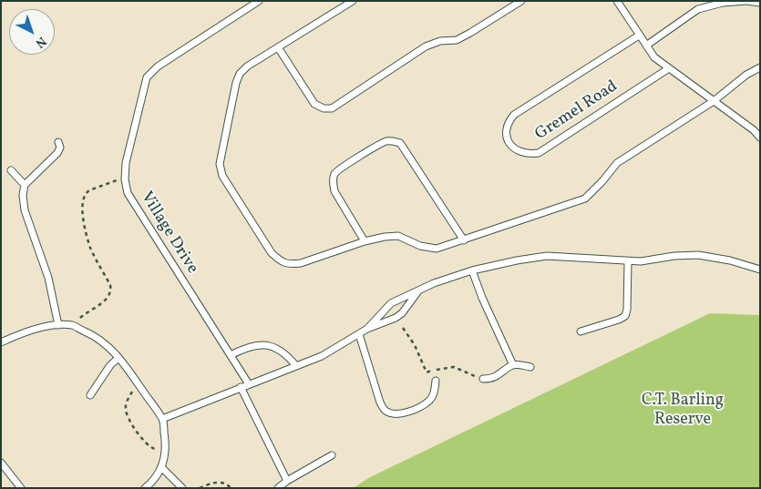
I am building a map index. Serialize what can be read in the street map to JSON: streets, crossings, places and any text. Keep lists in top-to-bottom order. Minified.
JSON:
{"streets":{"lane":["Gremel Road","Village Drive"]},"parks":["C.T. Barling Reserve"],"north":"bottom right"}
